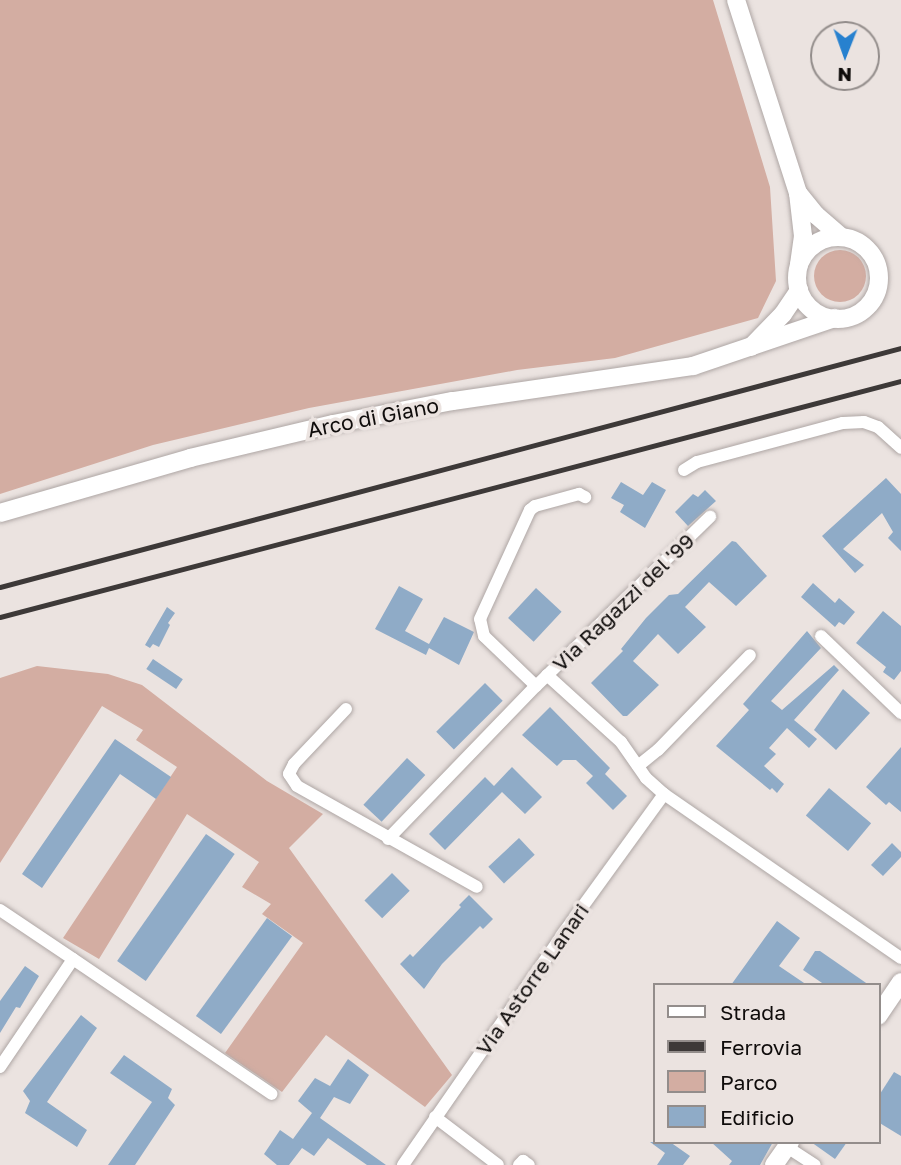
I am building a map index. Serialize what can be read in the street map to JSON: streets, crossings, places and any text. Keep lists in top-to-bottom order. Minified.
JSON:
{"streets":{"main road":["Arco di Giano"],"street":["Via Ragazzi del '99","Via Astorre Lanari"]},"legend":["Strada","Ferrovia","Parco","Edificio"],"north":"bottom"}
